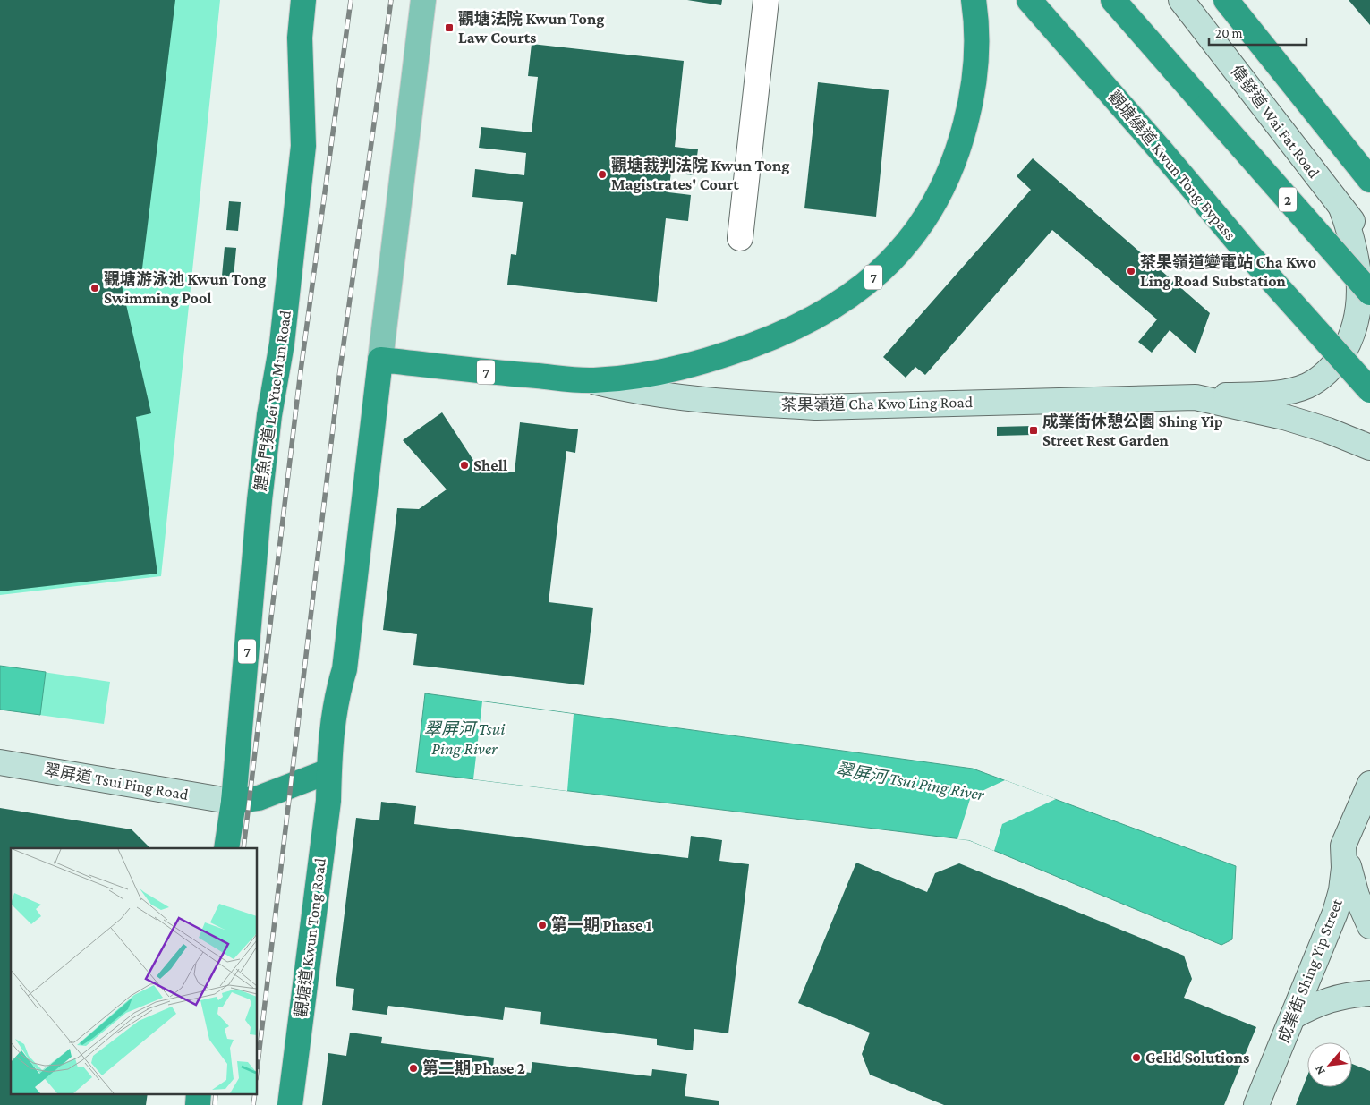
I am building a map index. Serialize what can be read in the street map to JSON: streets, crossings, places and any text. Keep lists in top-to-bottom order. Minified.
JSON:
{"streets":{"highway":["觀塘繞道 Kwun Tong Bypass","2","7","鯉魚門道 Lei Yue Mun Road","茶果嶺道 Cha Kwo Ling Road","觀塘道 Kwun Tong Road"],"main road":["偉發道 Wai Fat Road","翠屏道 Tsui Ping Road","成業街 Shing Yip Street"]},"crossings":[["7","鯉魚門道 Lei Yue Mun Road"],["7","茶果嶺道 Cha Kwo Ling Road"],["7","翠屏道 Tsui Ping Road"],["鯉魚門道 Lei Yue Mun Road","翠屏道 Tsui Ping Road"]],"water":["翠屏河 Tsui Ping River"],"places":{"transit":["觀塘法院 Kwun Tong Law Courts","成業街休憩公園 Shing Yip Street Rest Garden"],"other":["觀塘裁判法院 Kwun Tong Magistrates' Court","茶果嶺道變電站 Cha Kwo Ling Road Substation","觀塘游泳池 Kwun Tong Swimming Pool","Shell","第一期 Phase 1","Gelid Solutions","第二期 Phase 2"]},"scale_bar":"20 m","north":"bottom left"}
